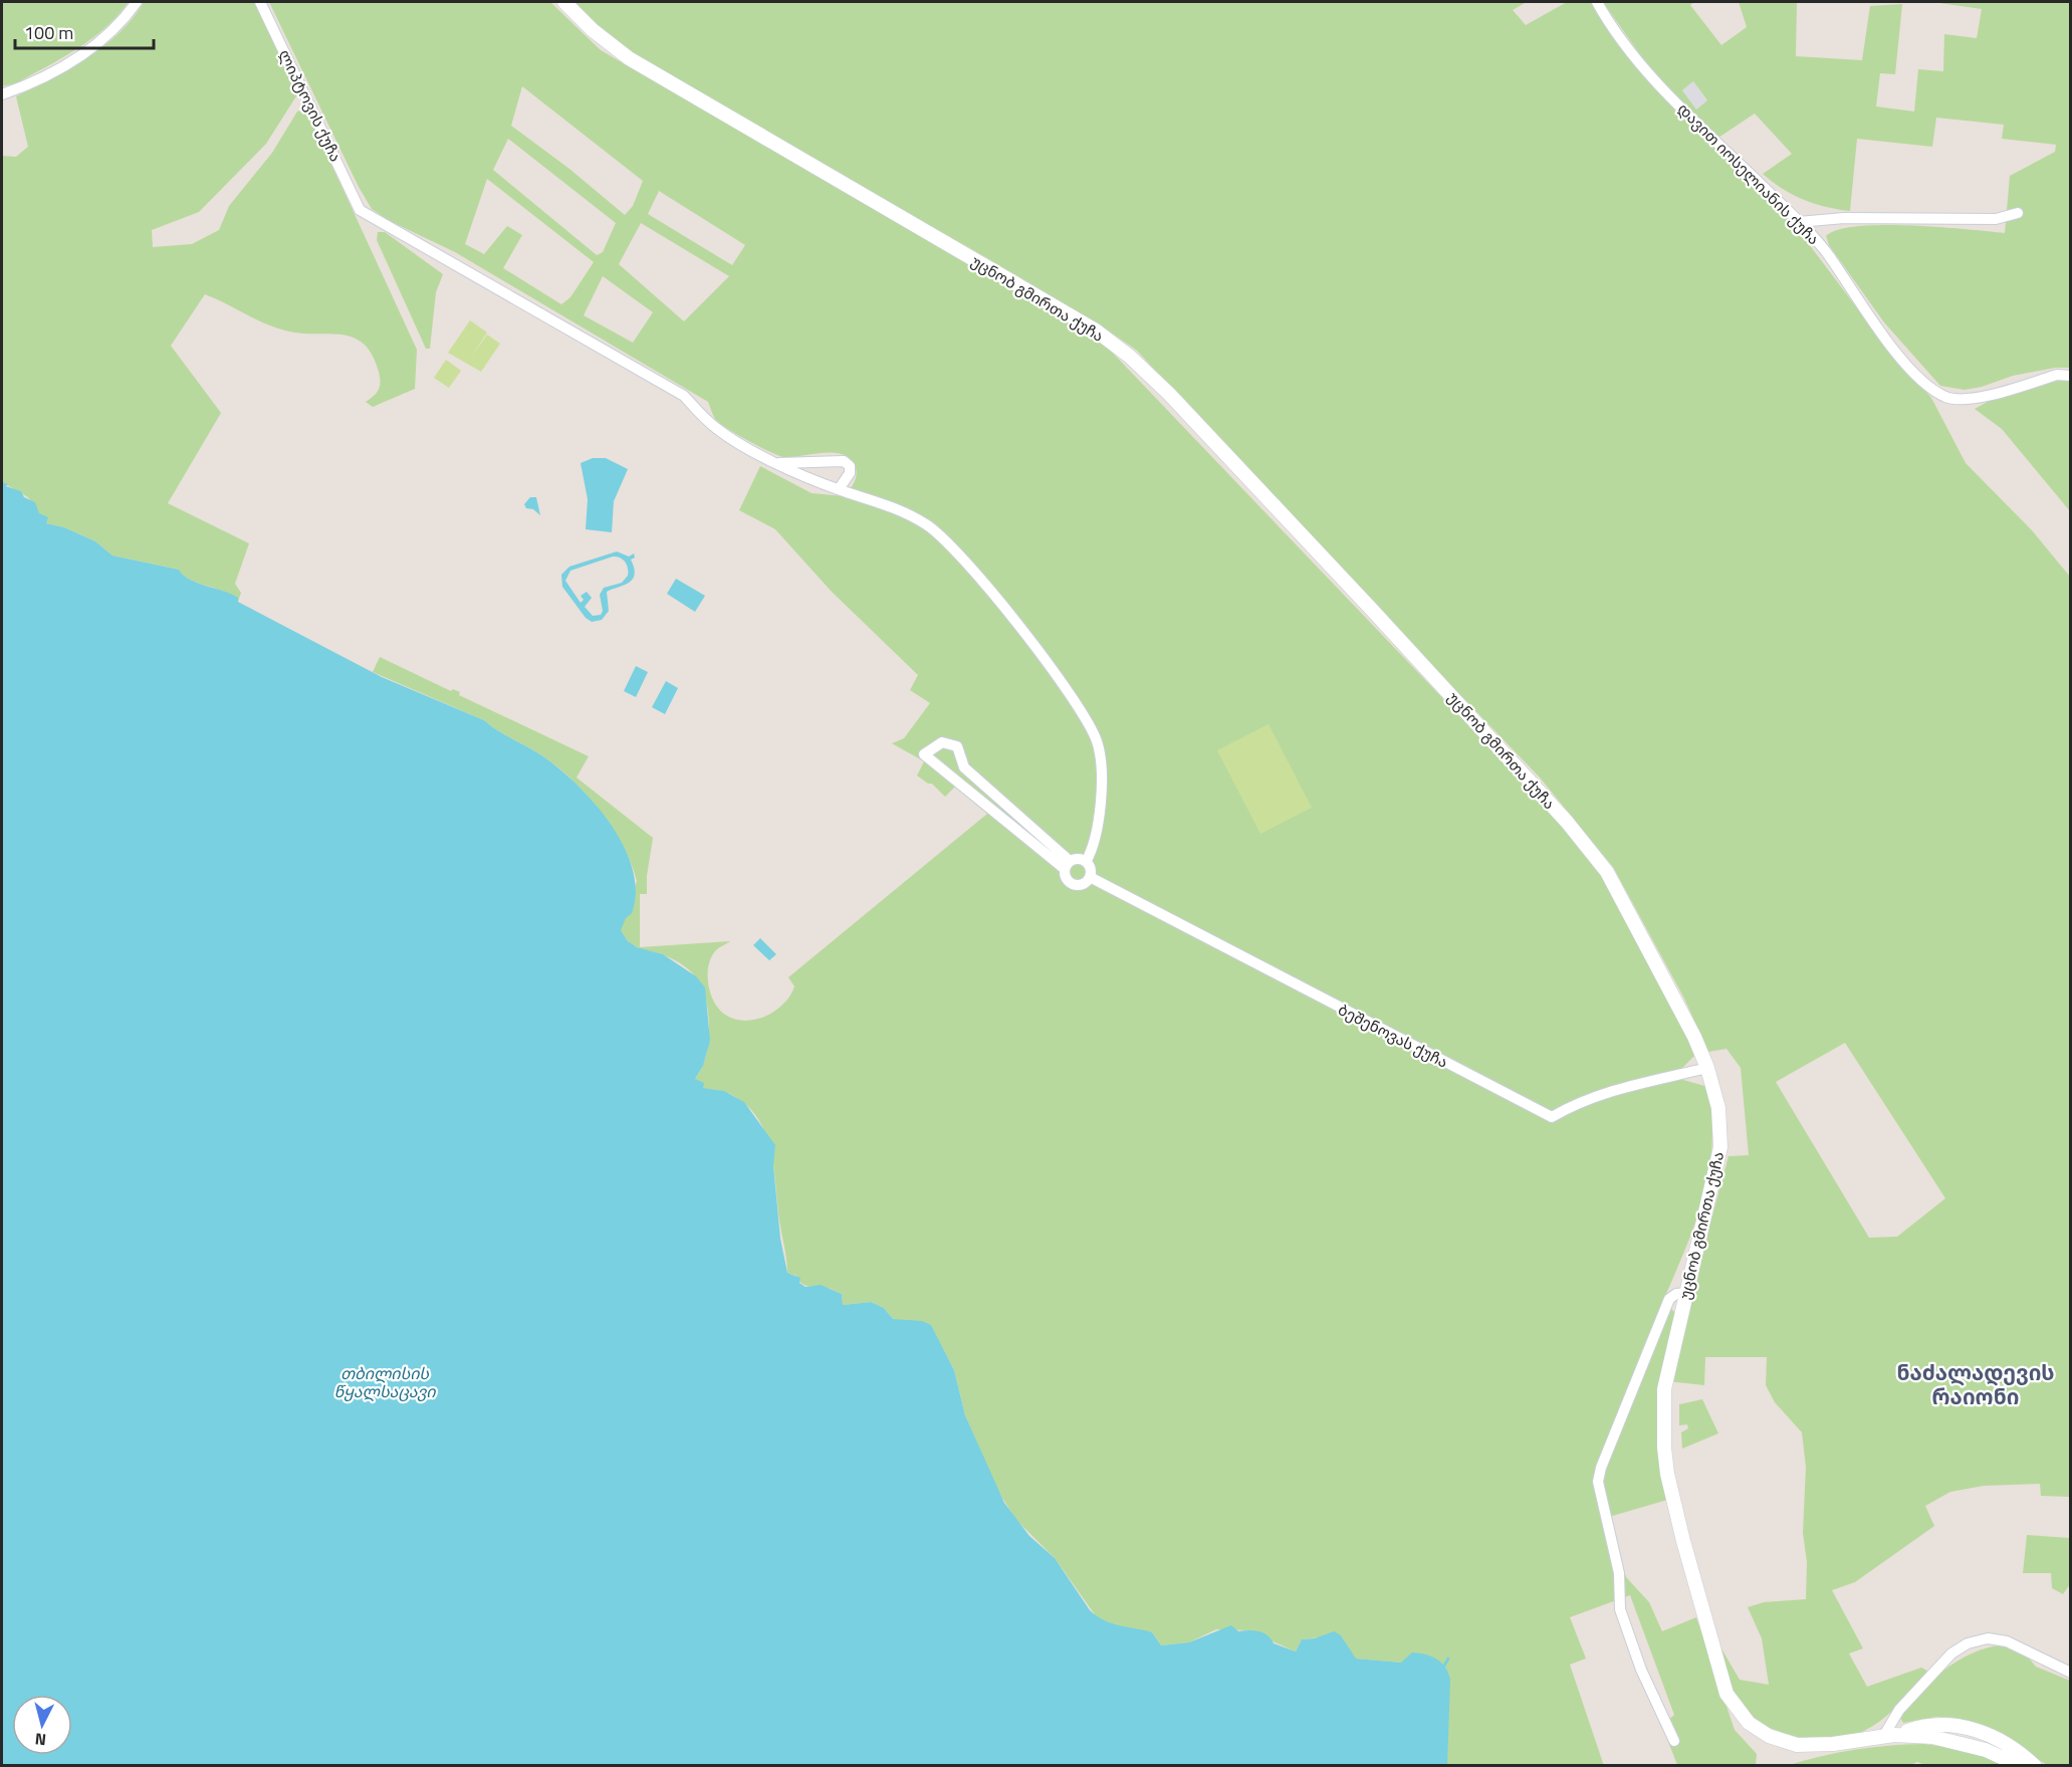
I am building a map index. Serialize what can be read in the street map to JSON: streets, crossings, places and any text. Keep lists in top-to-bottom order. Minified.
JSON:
{"streets":{"main road":["უცნობ გმირთა ქუჩა"],"street":["ლიპტოვის ქუჩა","დავით იოსელიანის ქუჩა","ბეშენოვას ქუჩა"]},"crossings":[["უცნობ გმირთა ქუჩა","ბეშენოვას ქუჩა"]],"districts":["ნაძალადევის რაიონი"],"water":["თბილისის წყალსაცავი"],"scale_bar":"100 m","north":"bottom"}
